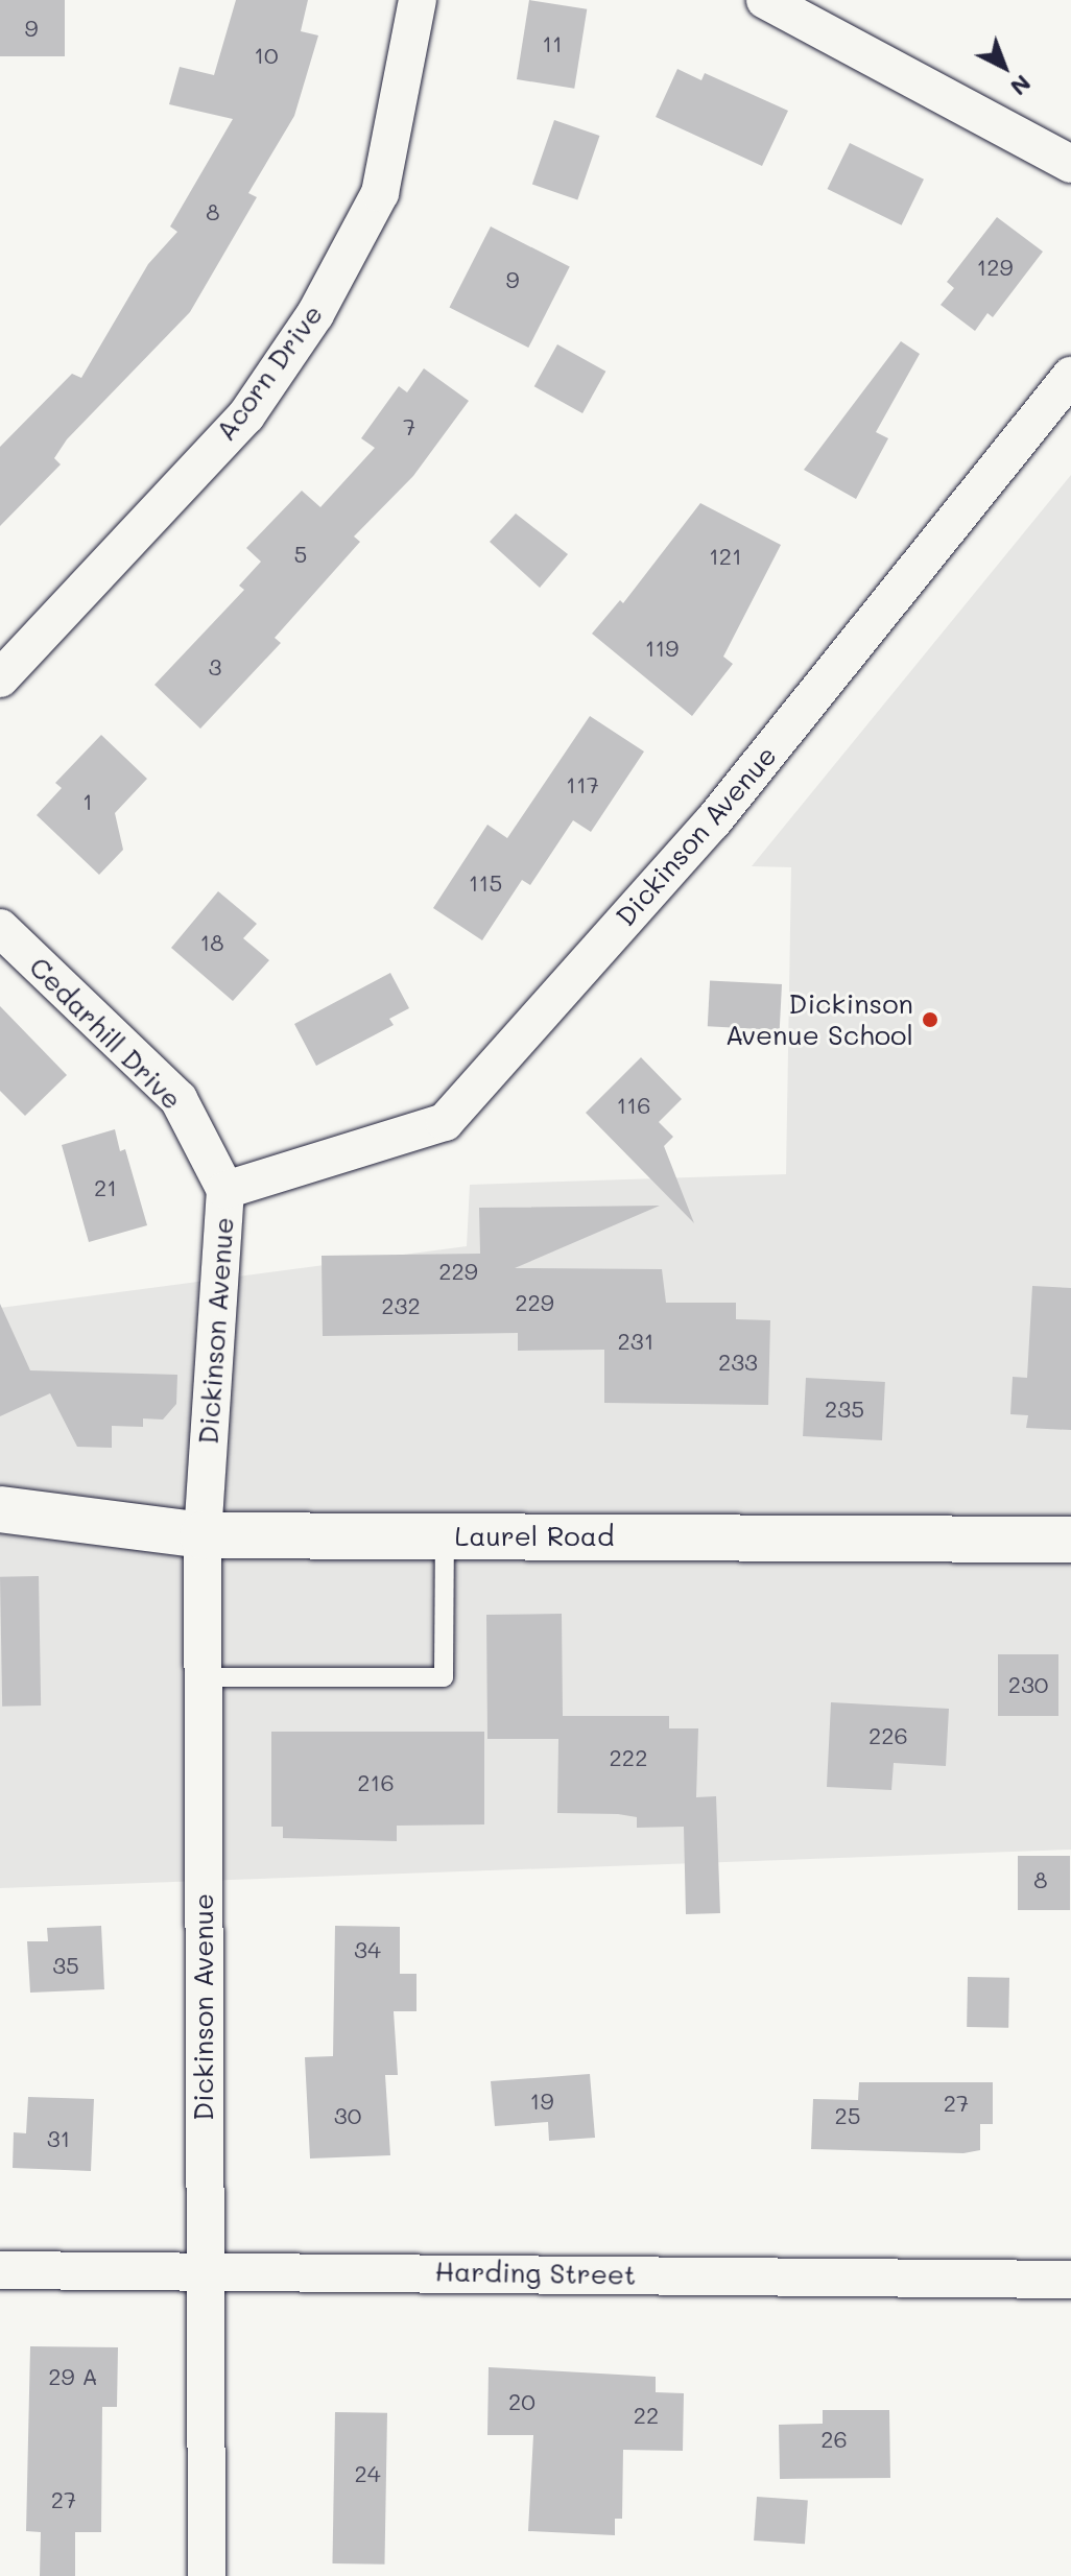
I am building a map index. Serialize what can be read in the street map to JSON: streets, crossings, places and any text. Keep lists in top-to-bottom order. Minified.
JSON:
{"streets":{"main road":["Laurel Road"],"street":["Acorn Drive","Dickinson Avenue","Cedarhill Drive","Harding Street"]},"crossings":[["Dickinson Avenue","Cedarhill Drive"],["Dickinson Avenue","Laurel Road"],["Dickinson Avenue","Harding Street"]],"places":["Dickinson Avenue School"],"house_numbers":["9","11","10","8","129","9","7","5","121","119","3","117","1","115","18","116","21","229","229","232","231","233","235","230","226","222","216","8","34","35","19","27","30","25","31","29 A","20","22","26","24","27"],"north":"bottom right"}
